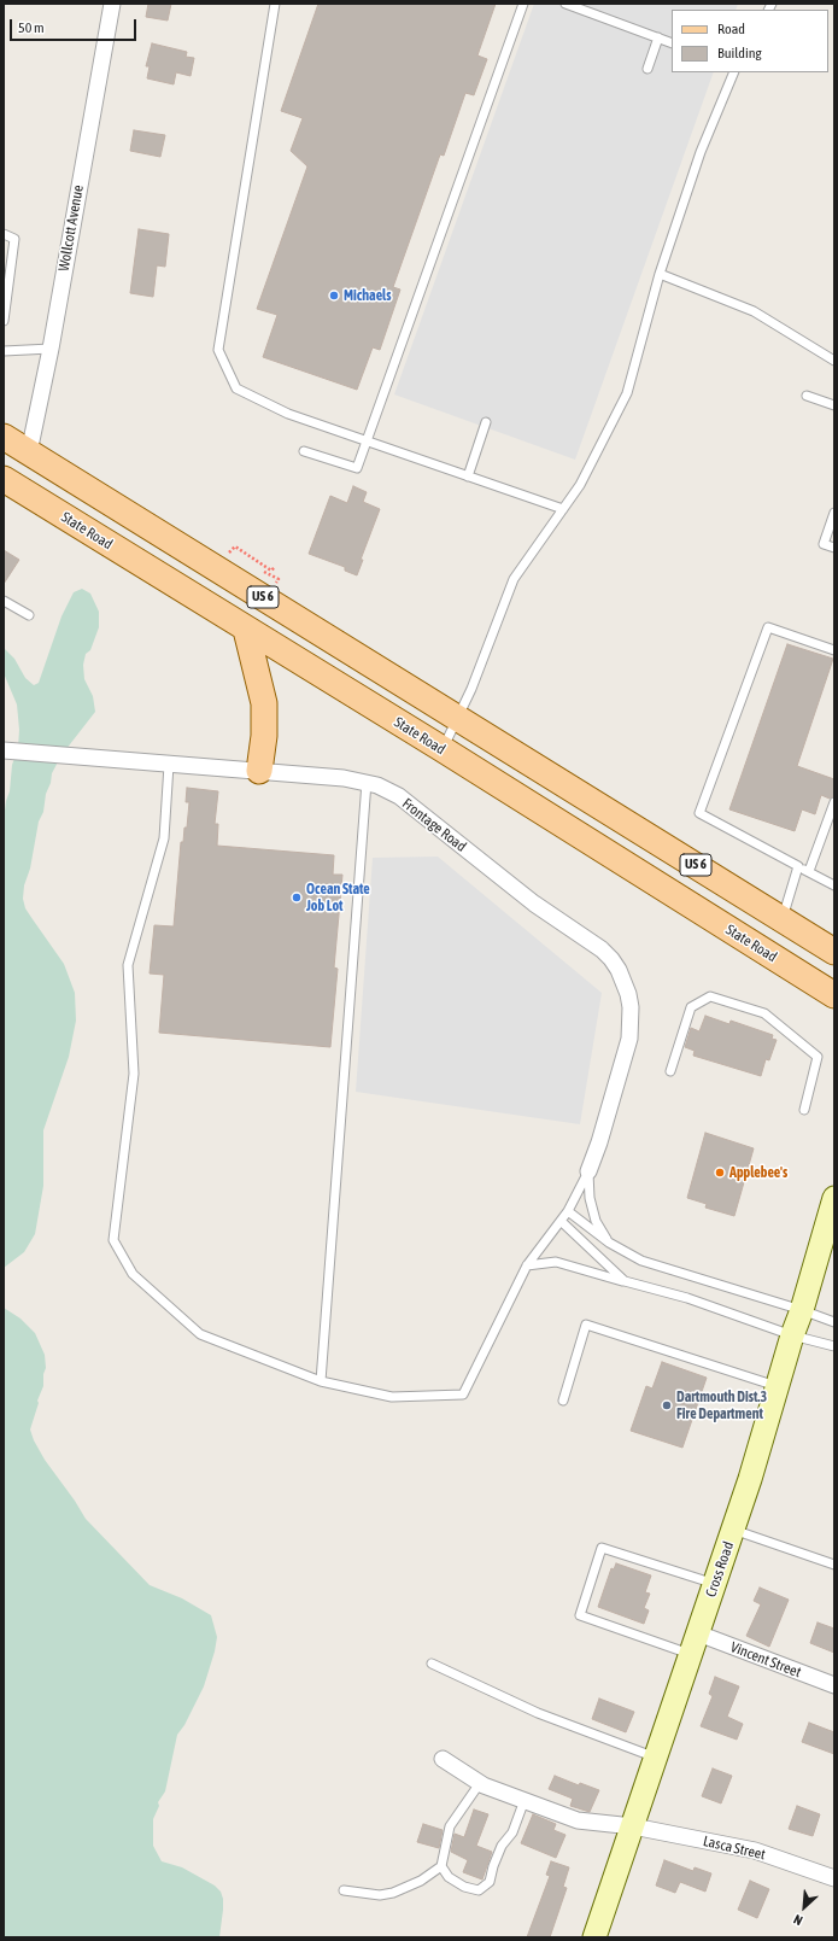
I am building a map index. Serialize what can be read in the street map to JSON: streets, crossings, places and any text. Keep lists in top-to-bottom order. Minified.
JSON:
{"streets":{"main road":["State Road","US 6"],"street":["Wollcott Avenue","Frontage Road","Cross Road","Vincent Street","Lasca Street"]},"crossings":[["Wollcott Avenue","US 6"],["Cross Road","Vincent Street"],["Cross Road","Lasca Street"]],"places":["Michaels","Ocean State Job Lot","Applebee's","Dartmouth Dist.3 Fire Department"],"legend":["Road","Building"],"scale_bar":"50 m","north":"bottom left"}
